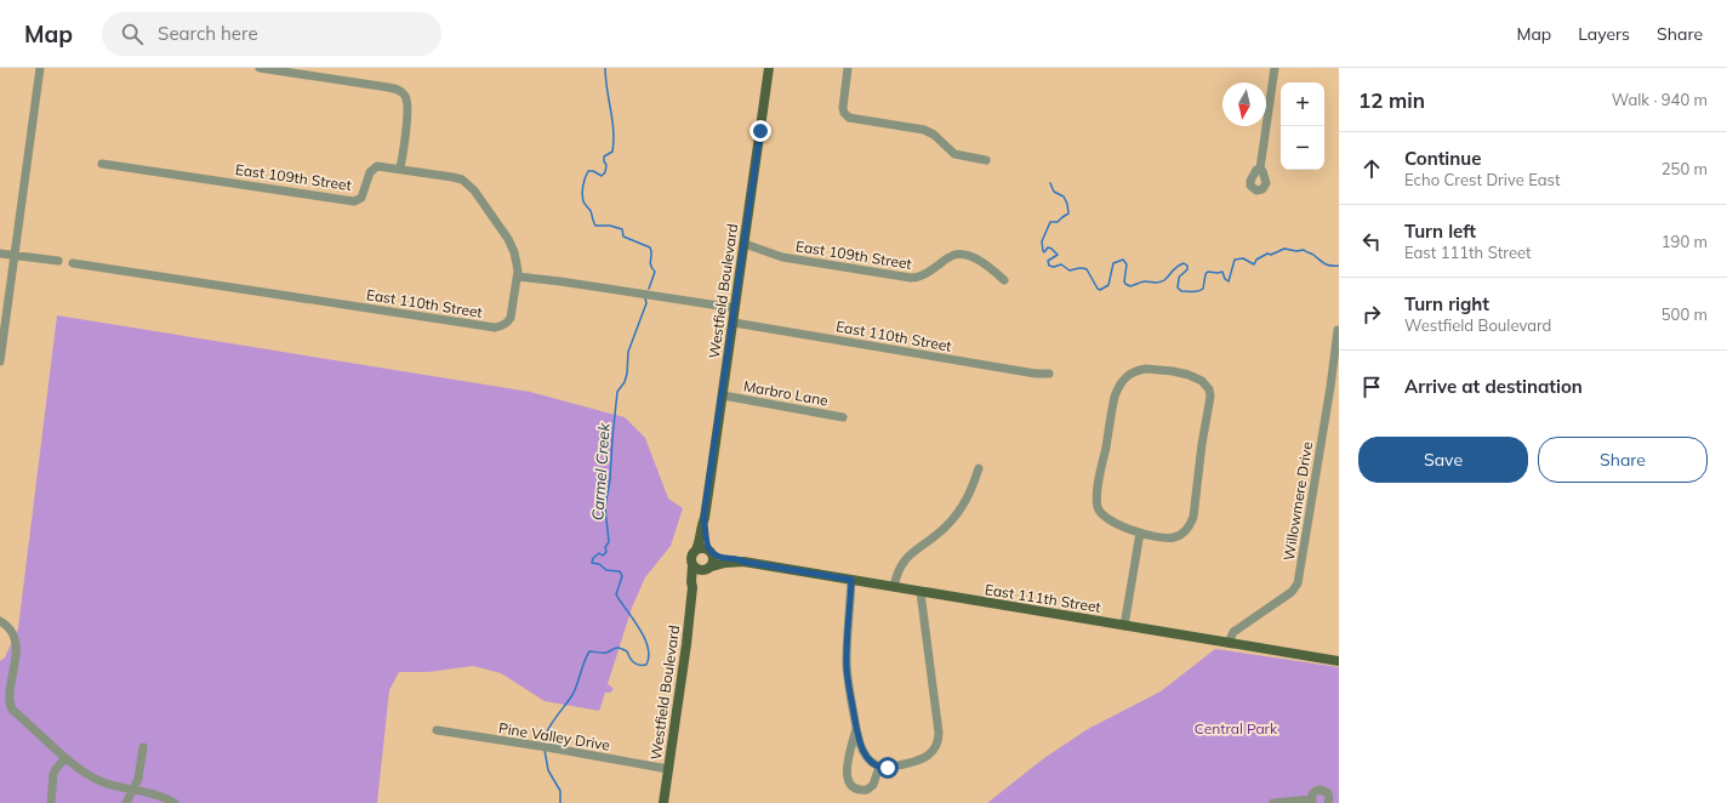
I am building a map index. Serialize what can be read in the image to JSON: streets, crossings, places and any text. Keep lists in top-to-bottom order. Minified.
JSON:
{"streets":{"main road":["Westfield Boulevard","East 111th Street"],"street":["East 109th Street","East 110th Street","Marbro Lane","Willowmere Drive","Pine Valley Drive"]},"crossings":[["East 109th Street","Westfield Boulevard"],["East 109th Street","East 110th Street"],["Westfield Boulevard","East 110th Street"],["Westfield Boulevard","Marbro Lane"],["Westfield Boulevard","East 111th Street"],["Westfield Boulevard","Pine Valley Drive"],["Willowmere Drive","East 111th Street"]],"water":["Carmel Creek"],"parks":["Central Park"],"north":"bottom","page":{"header":"Map","search":"Search here","nav":["Map","Layers","Share"],"heading":["12 min","Walk · 940 m"],"map_buttons":["+","−"],"list":[["Continue","Echo Crest Drive East","250 m"],["Turn left","East 111th Street","190 m"],["Turn right","Westfield Boulevard","500 m"],"Arrive at destination"],"buttons":["Save","Share"]}}
